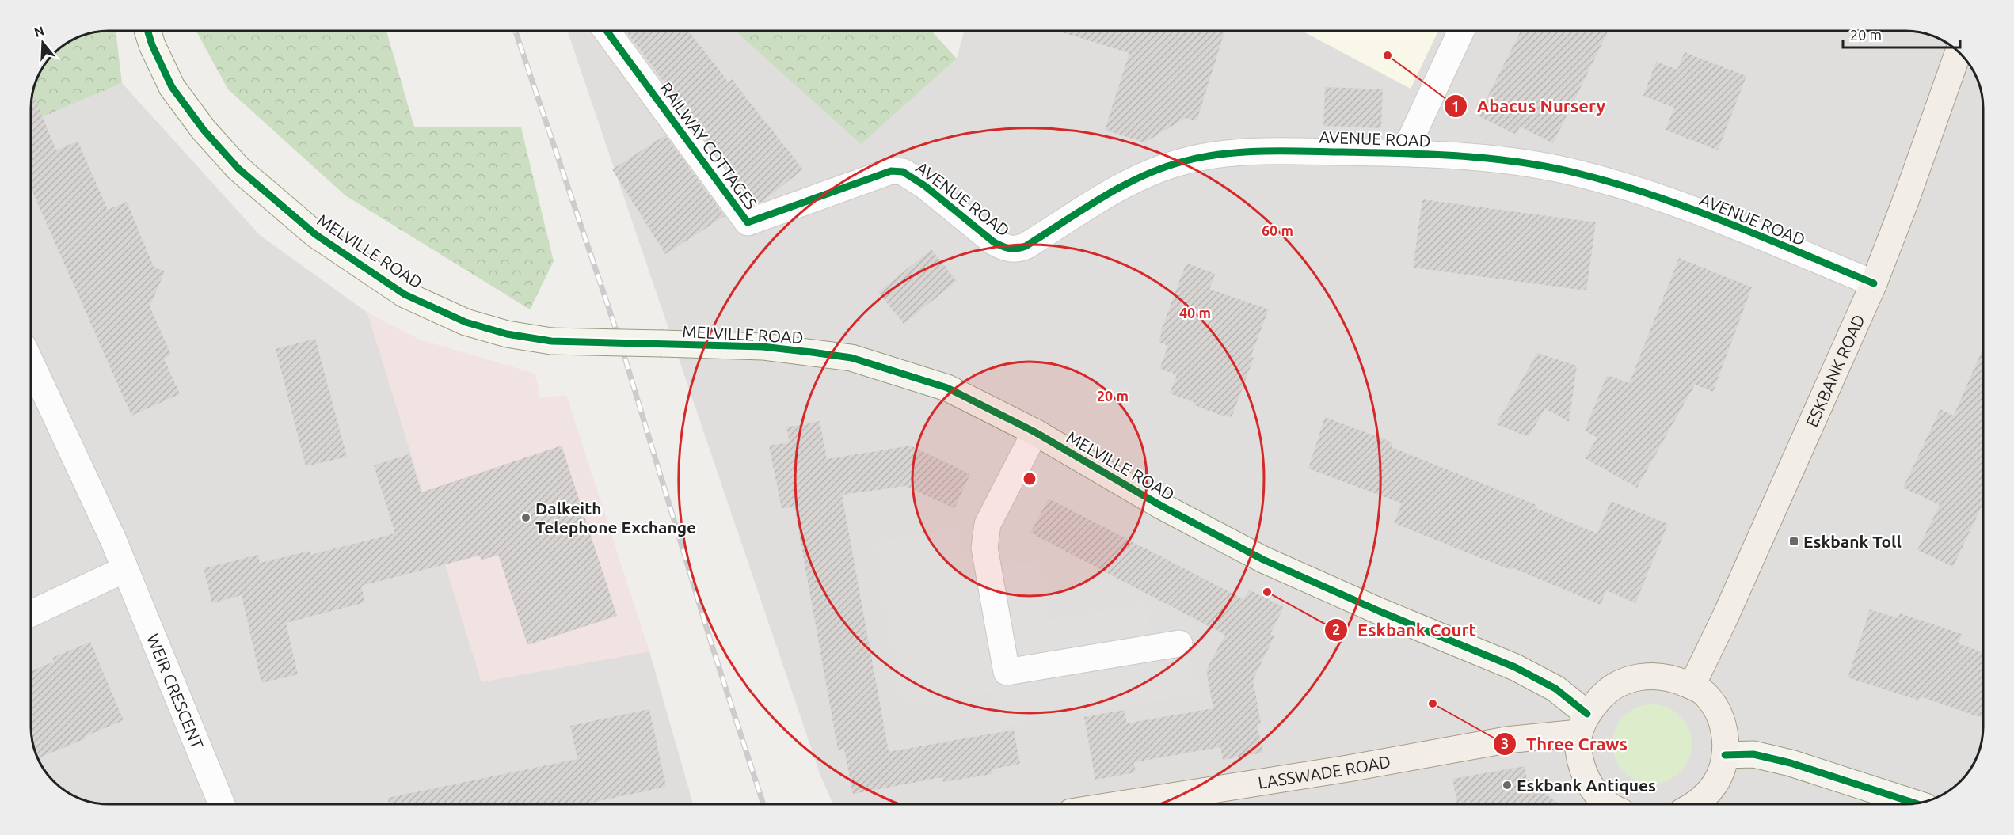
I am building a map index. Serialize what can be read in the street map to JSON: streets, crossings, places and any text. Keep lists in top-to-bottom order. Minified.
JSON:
{"streets":{"main road":["MELVILLE ROAD","ESKBANK ROAD","LASSWADE ROAD"],"street":["AVENUE ROAD","RAILWAY COTTAGES","WEIR CRESCENT"]},"crossings":[["AVENUE ROAD","RAILWAY COTTAGES"],["AVENUE ROAD","ESKBANK ROAD"],["MELVILLE ROAD","LASSWADE ROAD"]],"places":{"other":["Abacus Nursery","Dalkeith Telephone Exchange","Eskbank Court","Three Craws","Eskbank Antiques"],"transit":["Eskbank Toll"]},"scale_bar":"20 m","north":"top","rings":["60 m","40 m","20 m"]}
